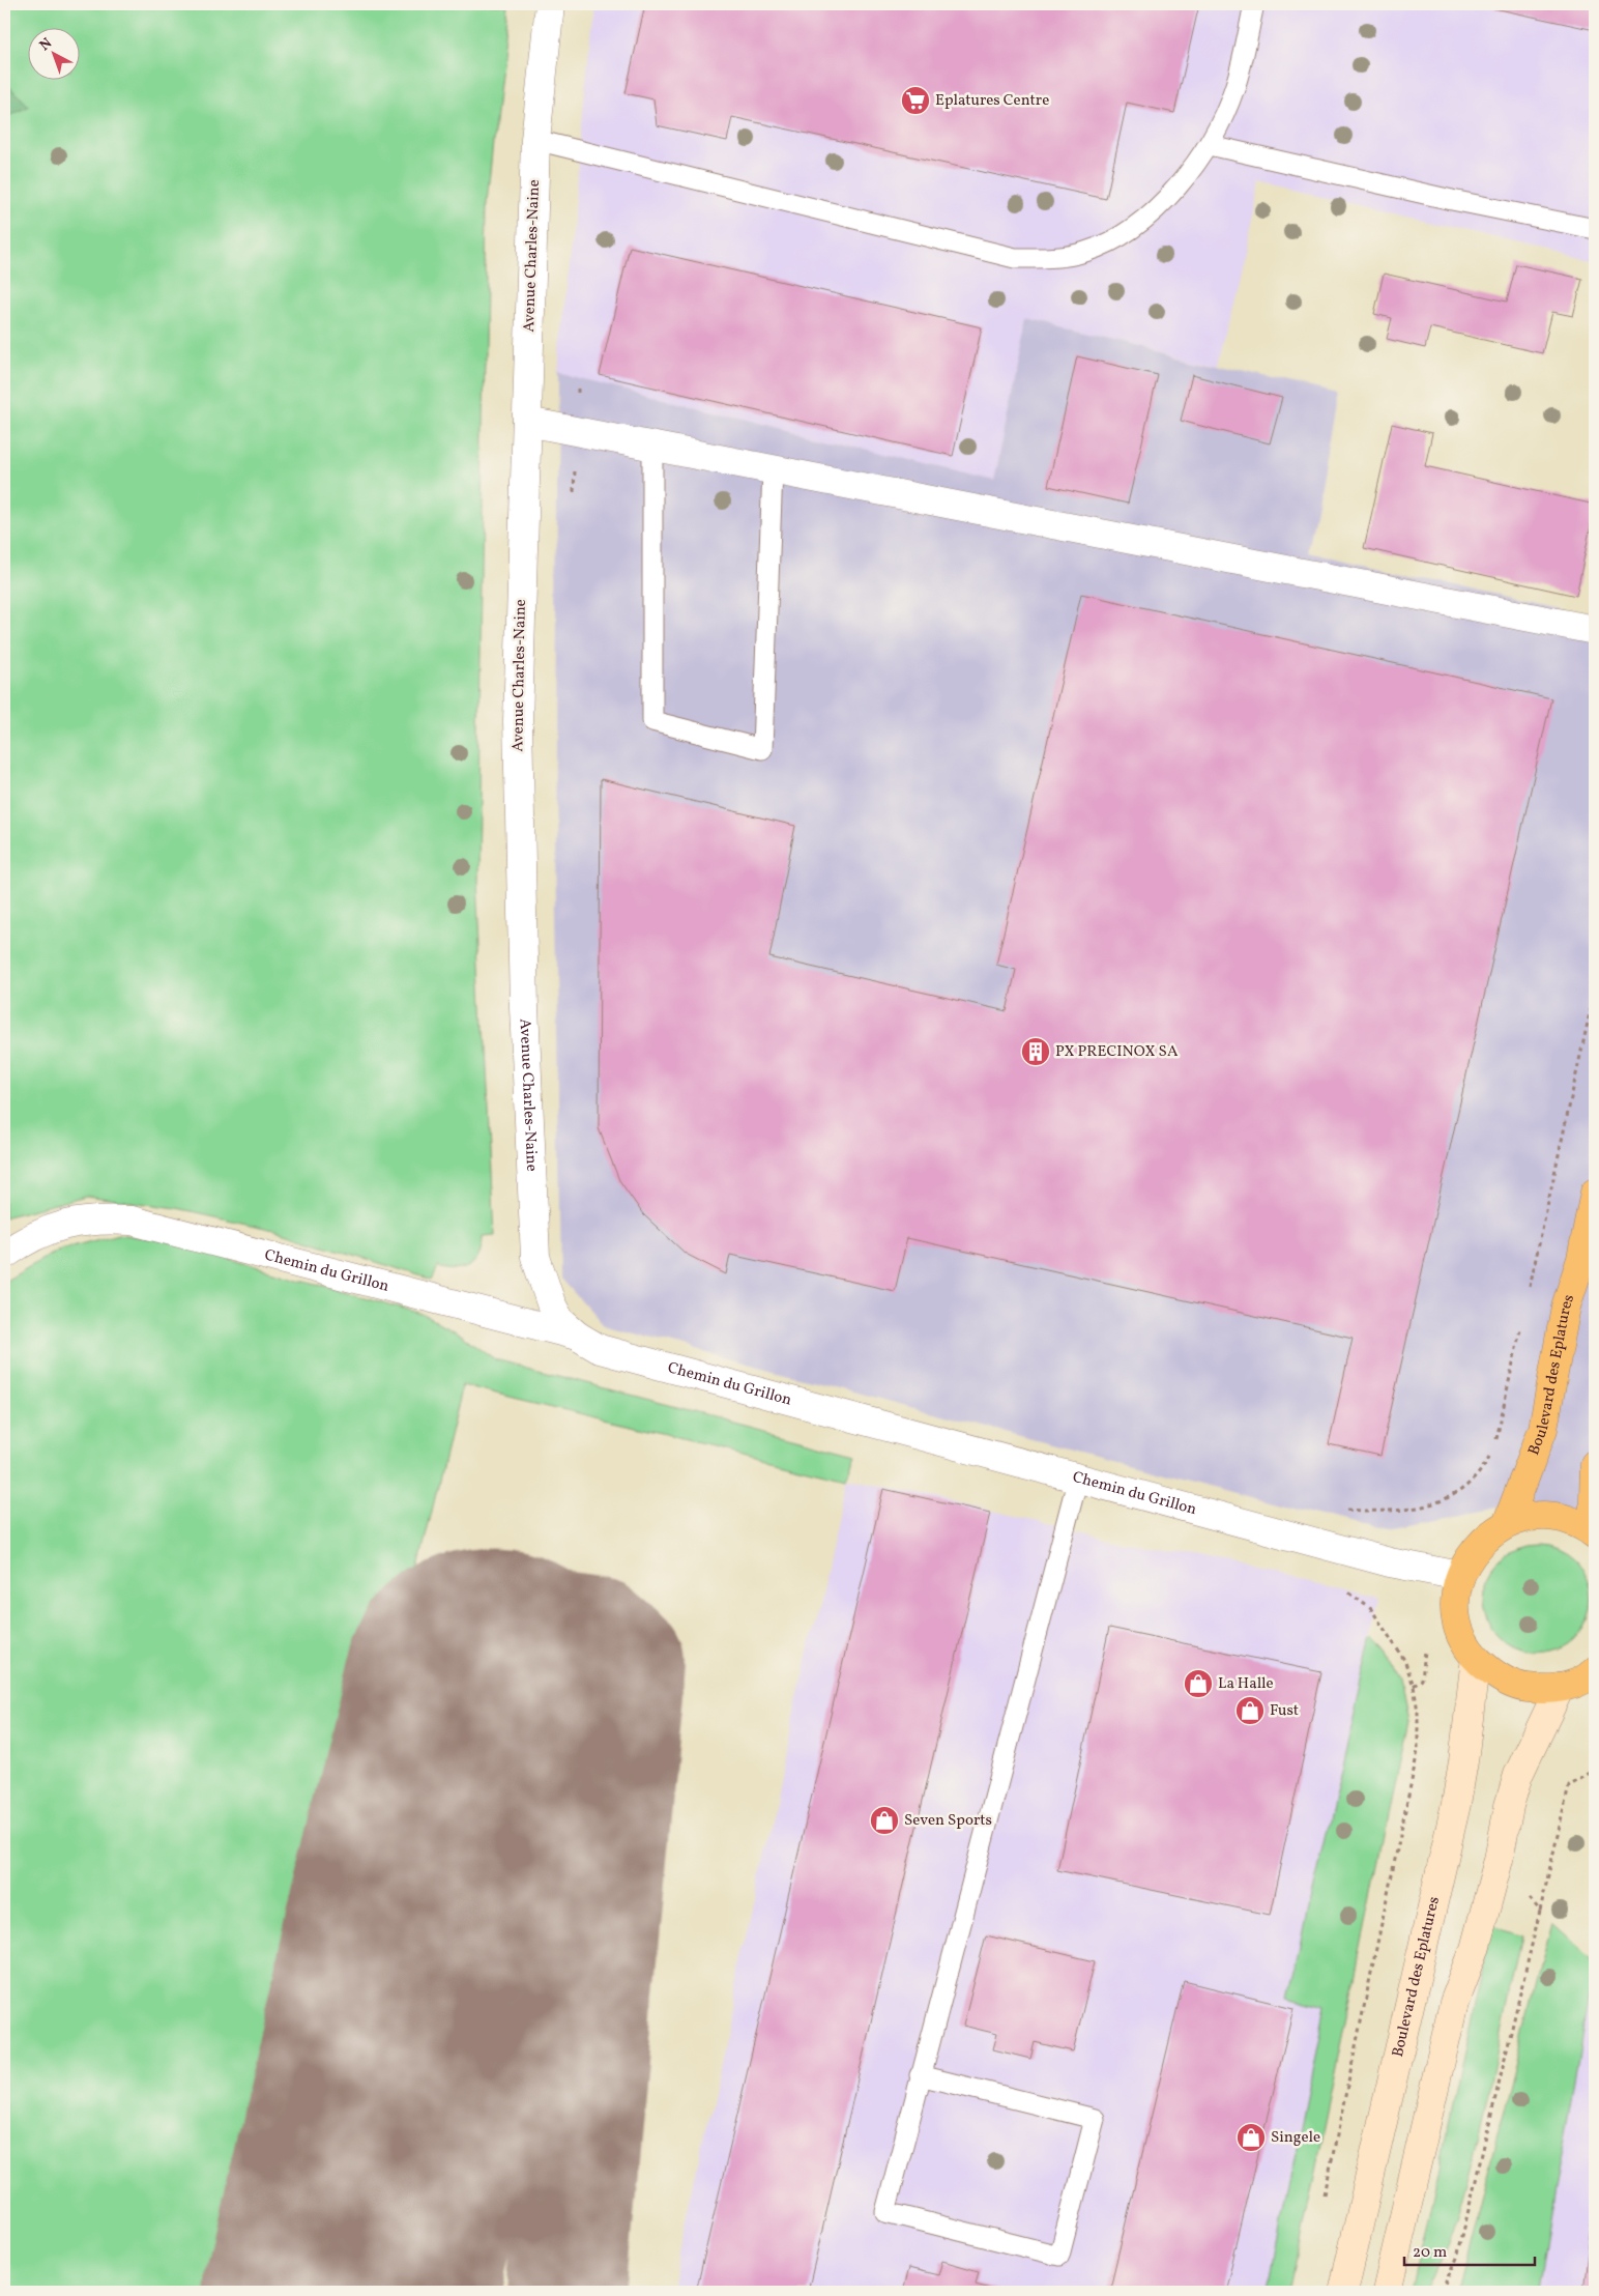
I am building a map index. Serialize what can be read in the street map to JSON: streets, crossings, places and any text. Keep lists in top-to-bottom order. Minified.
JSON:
{"streets":{"main road":["Boulevard des Eplatures"],"street":["Avenue Charles-Naine","Chemin du Grillon"]},"crossings":[["Avenue Charles-Naine","Chemin du Grillon"]],"places":{"supermarket":["Eplatures Centre"],"building":["PX PRECINOX SA"],"shop":["La Halle","Fust","Seven Sports","Singele"]},"scale_bar":"20 m","north":"top left"}
